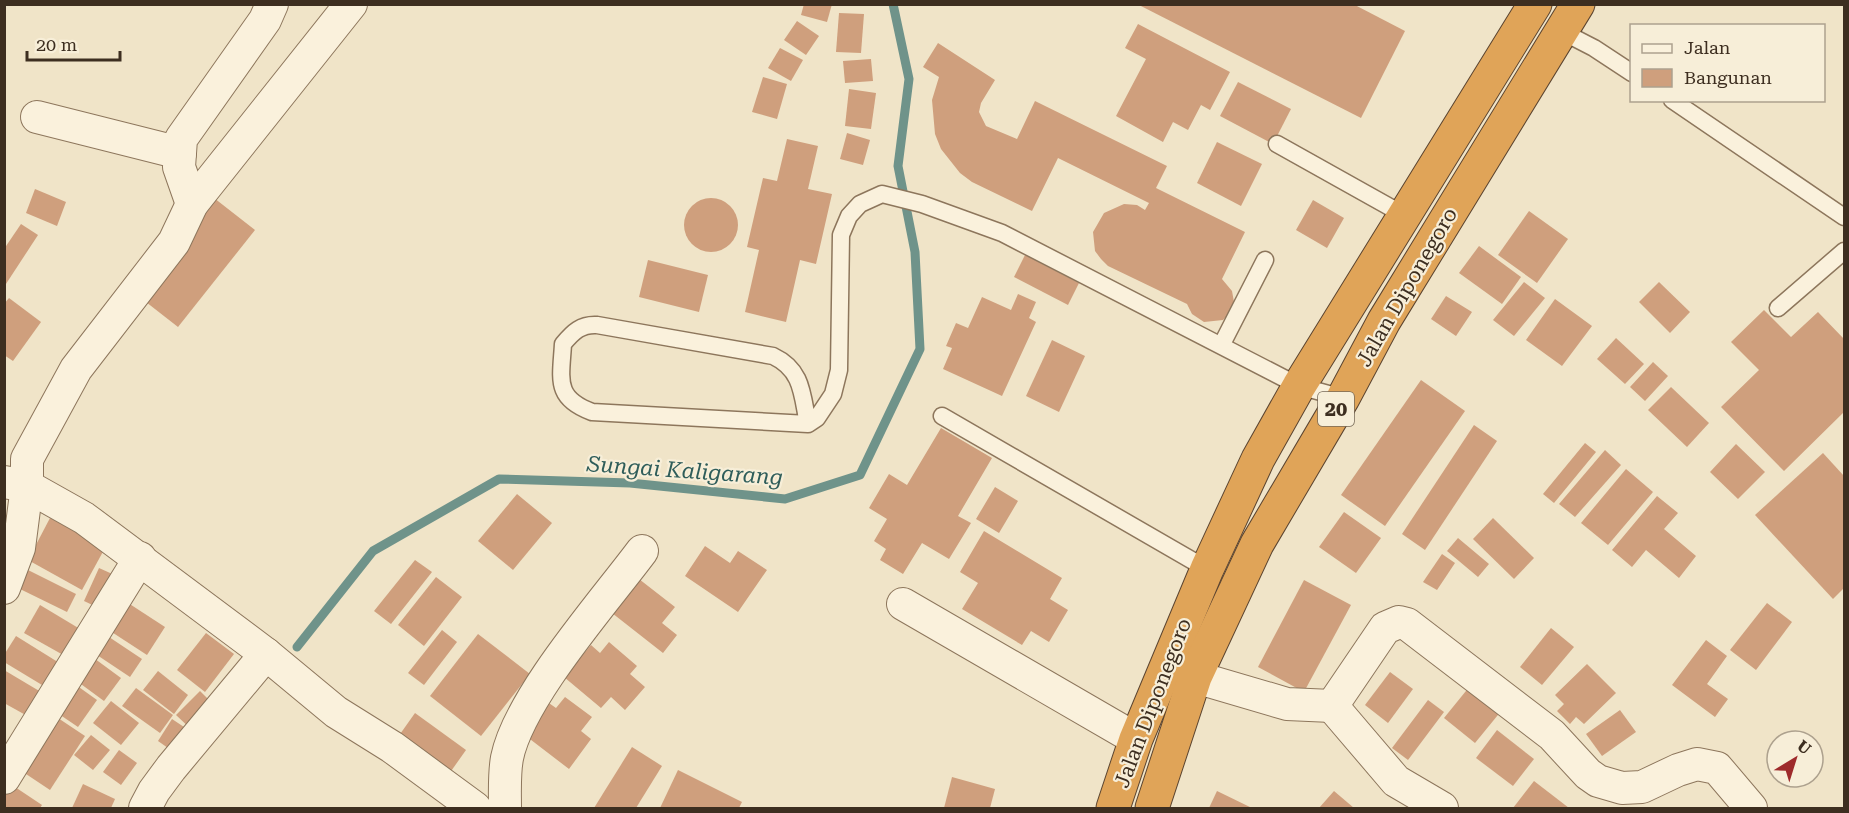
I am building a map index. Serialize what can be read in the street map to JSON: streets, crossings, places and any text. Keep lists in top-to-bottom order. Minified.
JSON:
{"streets":{"highway":["Jalan Diponegoro","20"]},"water":["Sungai Kaligarang"],"legend":["Jalan","Bangunan"],"scale_bar":"20 m","north":"top right"}
